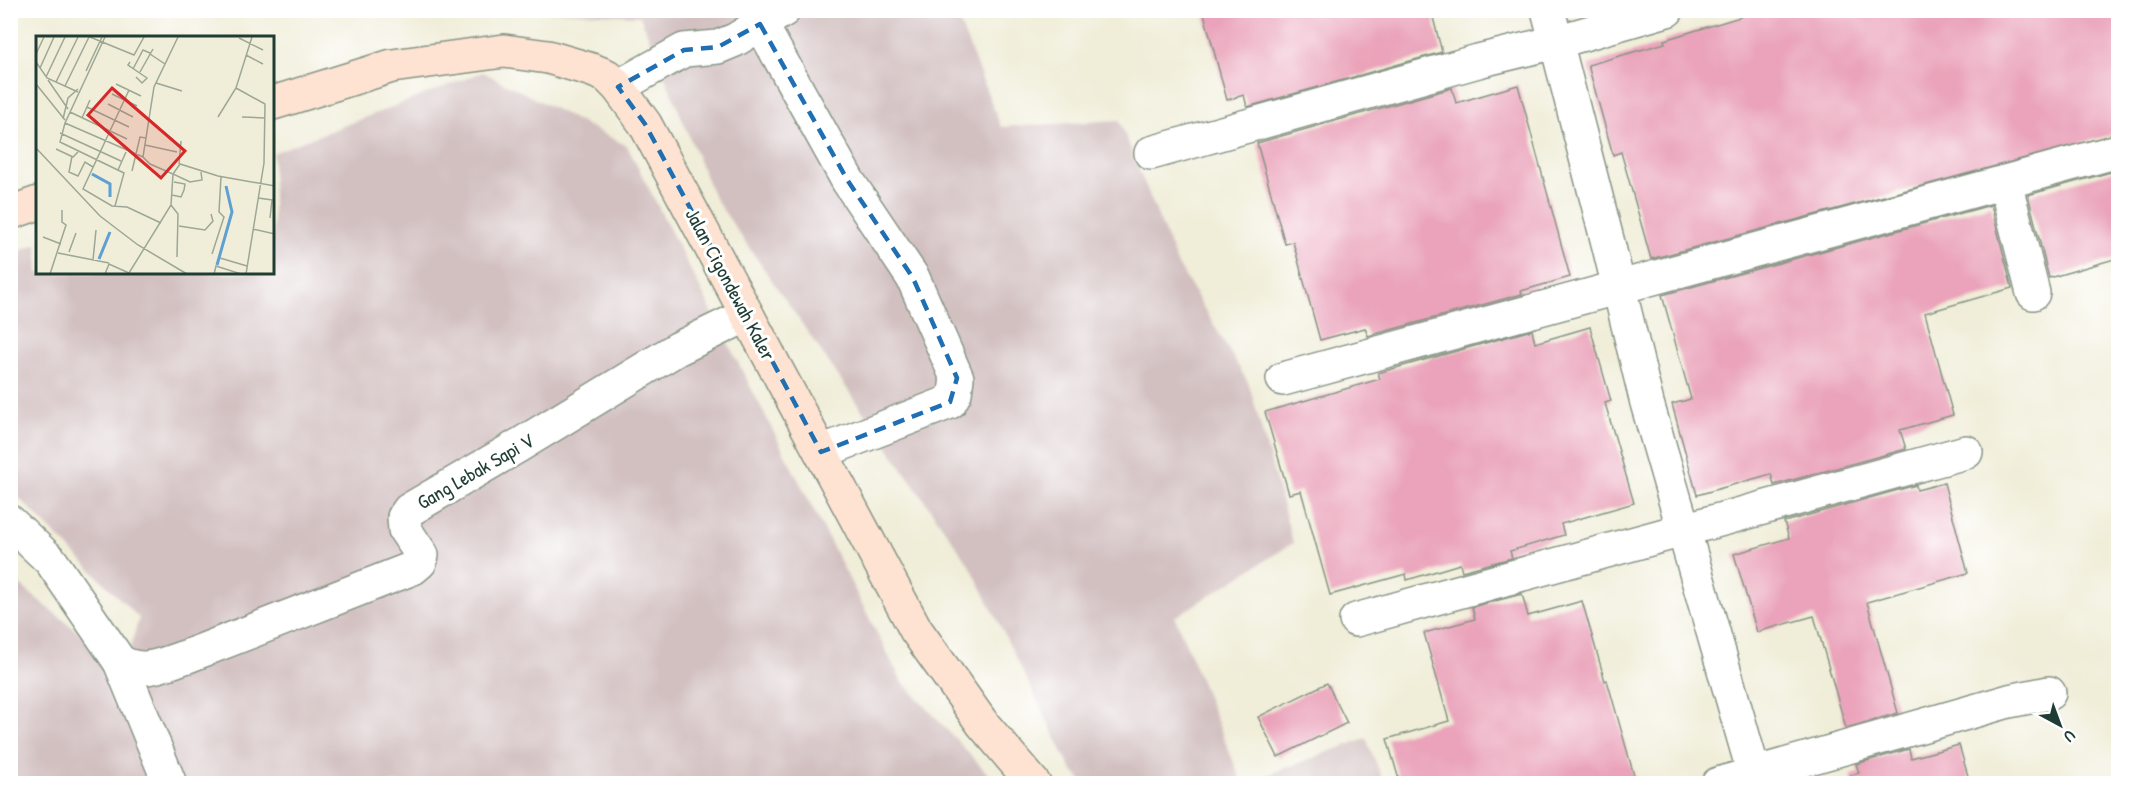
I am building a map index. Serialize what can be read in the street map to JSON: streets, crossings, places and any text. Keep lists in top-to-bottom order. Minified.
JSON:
{"streets":{"main road":["Jalan Cigondewah Kaler"],"street":["Gang Lebak Sapi V"]},"crossings":[["Jalan Cigondewah Kaler","Gang Lebak Sapi V"]],"north":"bottom right"}
